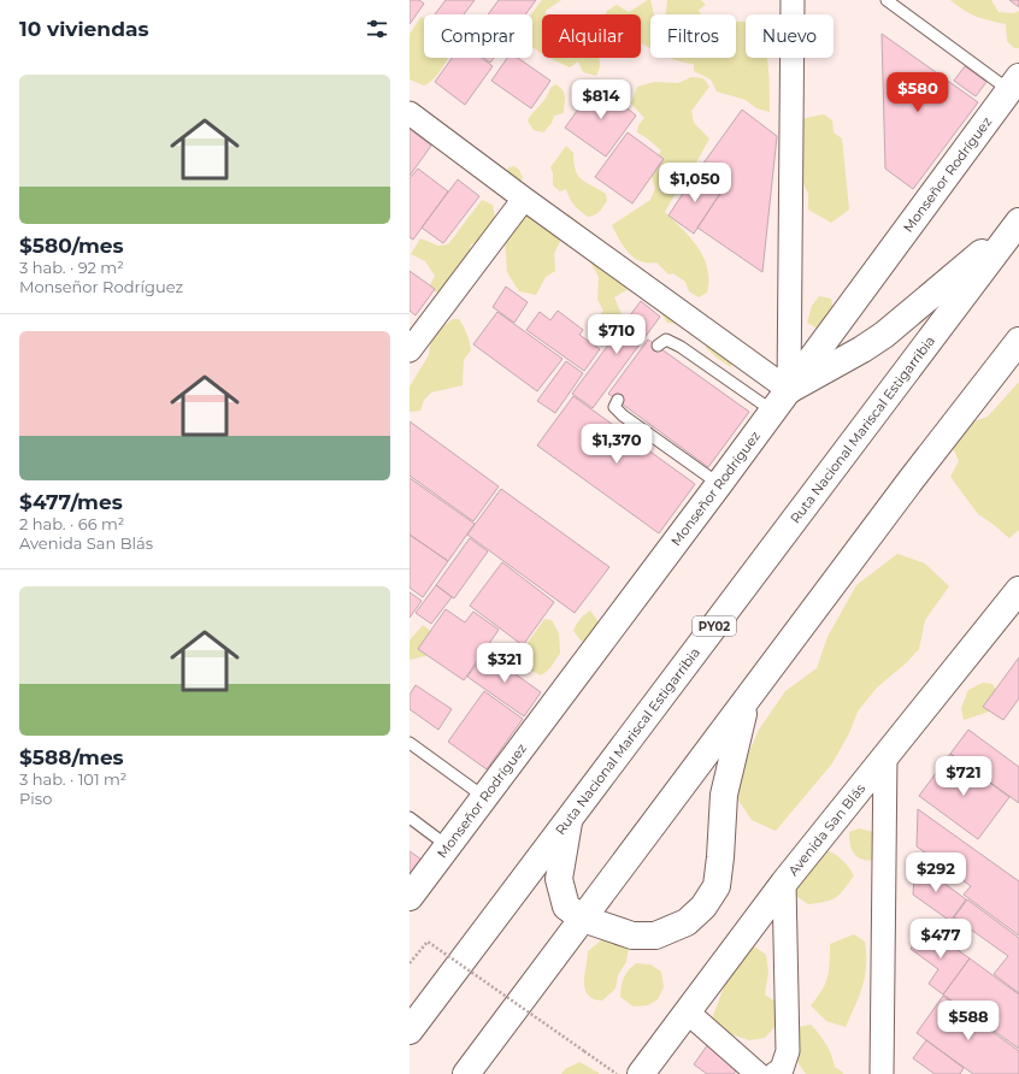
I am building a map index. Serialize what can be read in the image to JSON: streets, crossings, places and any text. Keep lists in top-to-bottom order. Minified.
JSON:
{"streets":{"main road":["Monseñor Rodríguez","Ruta Nacional Mariscal Estigarribia","PY02","Avenida San Blás"]},"page":{"heading":"10 viviendas","chip":["Comprar","Alquilar","Filtros","Nuevo"],"list":[{"name":"$580/mes","note":"3 hab. · 92 m² · Monseñor Rodríguez"},{"name":"$477/mes","note":"2 hab. · 66 m² · Avenida San Blás"},{"name":"$588/mes","note":"3 hab. · 101 m² · Piso"}],"price":["$580","$814","$1,050","$710","$1,370","$321","$721","$292","$477","$588"]}}
